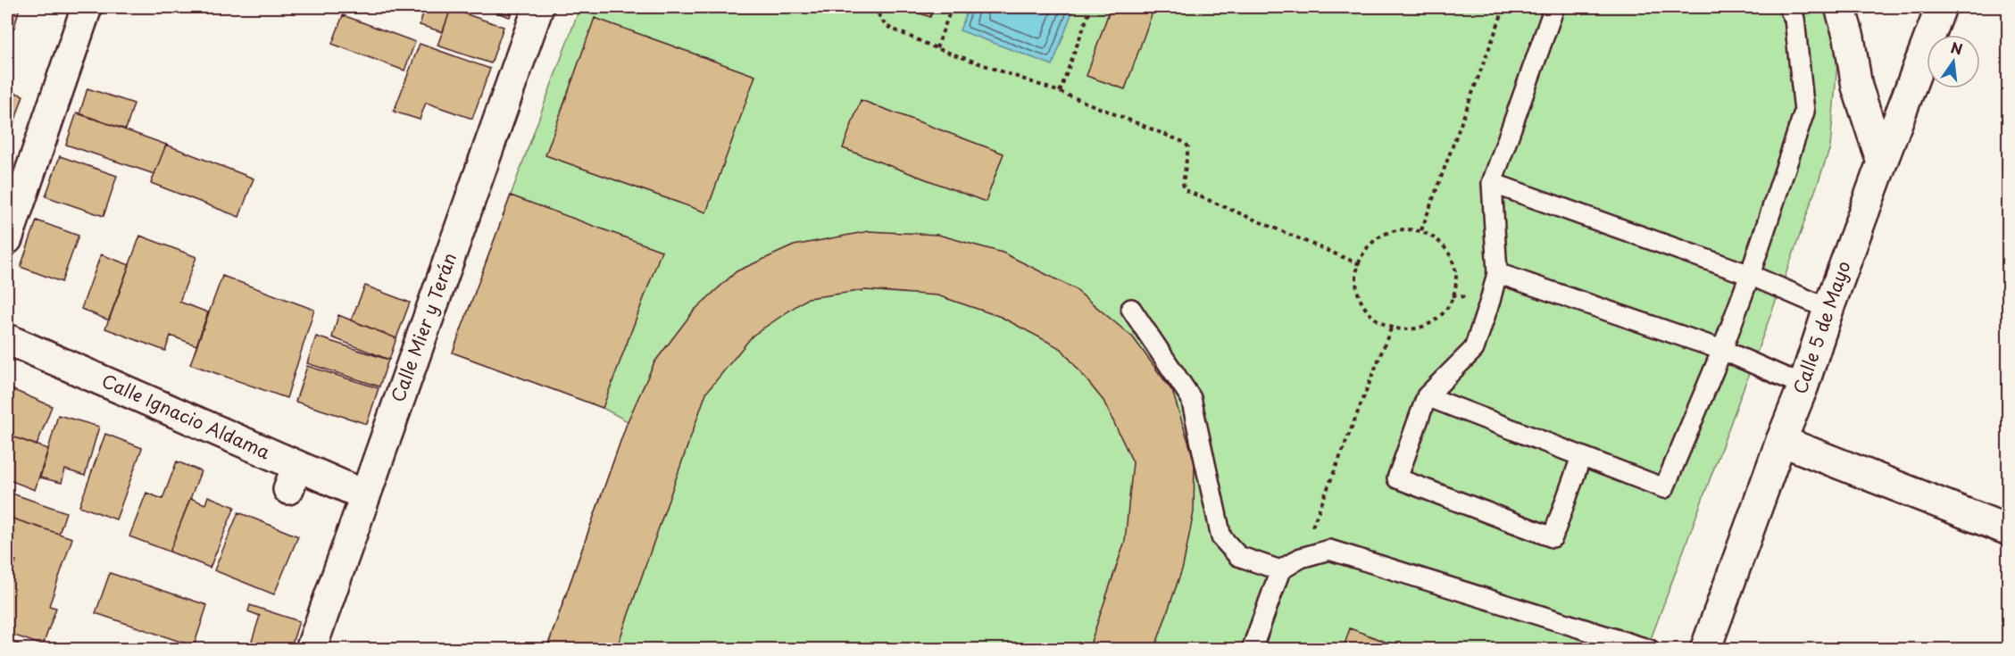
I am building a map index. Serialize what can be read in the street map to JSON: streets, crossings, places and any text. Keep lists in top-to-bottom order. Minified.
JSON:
{"streets":{"main road":["Calle Mier y Terán","Calle 5 de Mayo","Calle Ignacio Aldama"]},"crossings":[["Calle Mier y Terán","Calle Ignacio Aldama"]],"north":"top"}
